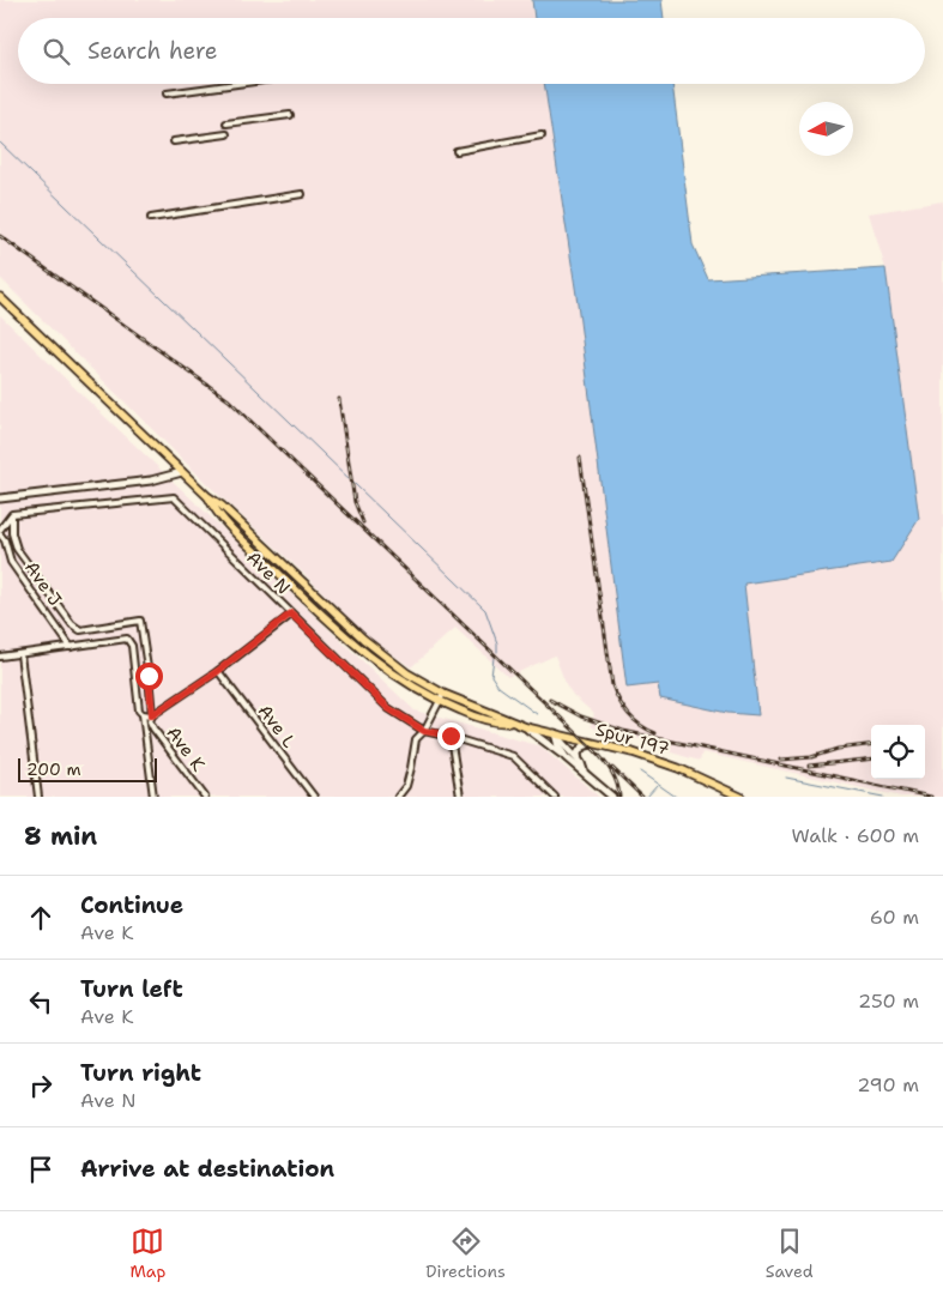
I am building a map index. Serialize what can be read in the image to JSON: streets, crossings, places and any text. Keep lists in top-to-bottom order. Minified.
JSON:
{"streets":{"main road":["Spur 197"],"street":["Ave N","Ave J","Ave L","Ave K"]},"crossings":[["Ave N","Ave K"],["Ave L","Ave K"]],"scale_bar":"200 m","north":"left","page":{"search":"Search here","scale":"200 m","heading":["8 min","Walk · 600 m"],"list":[["Continue","Ave K","60 m"],["Turn left","Ave K","250 m"],["Turn right","Ave N","290 m"],"Arrive at destination"],"nav":["Map","Directions","Saved"]}}
